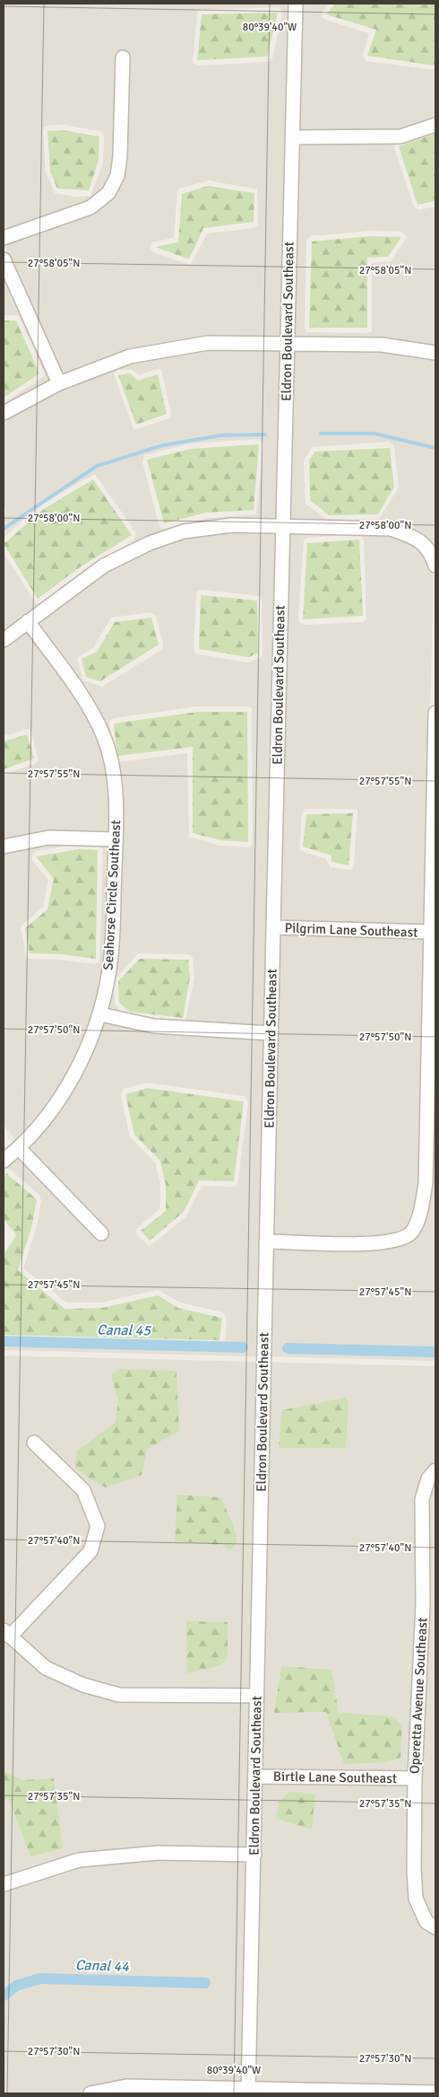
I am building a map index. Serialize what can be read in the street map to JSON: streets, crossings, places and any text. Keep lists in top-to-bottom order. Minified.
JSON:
{"streets":{"street":["Eldron Boulevard Southeast","Seahorse Circle Southeast","Pilgrim Lane Southeast","Operetta Avenue Southeast","Birtle Lane Southeast"]},"crossings":[["Eldron Boulevard Southeast","Pilgrim Lane Southeast"],["Eldron Boulevard Southeast","Birtle Lane Southeast"],["Operetta Avenue Southeast","Birtle Lane Southeast"]],"water":["Canal 45","Canal 44"],"coordinates":["80°39'40\"W","27°58'05\"N","27°58'00\"N","27°57'55\"N","27°57'50\"N","27°57'45\"N","27°57'40\"N","27°57'35\"N","27°57'30\"N"]}
